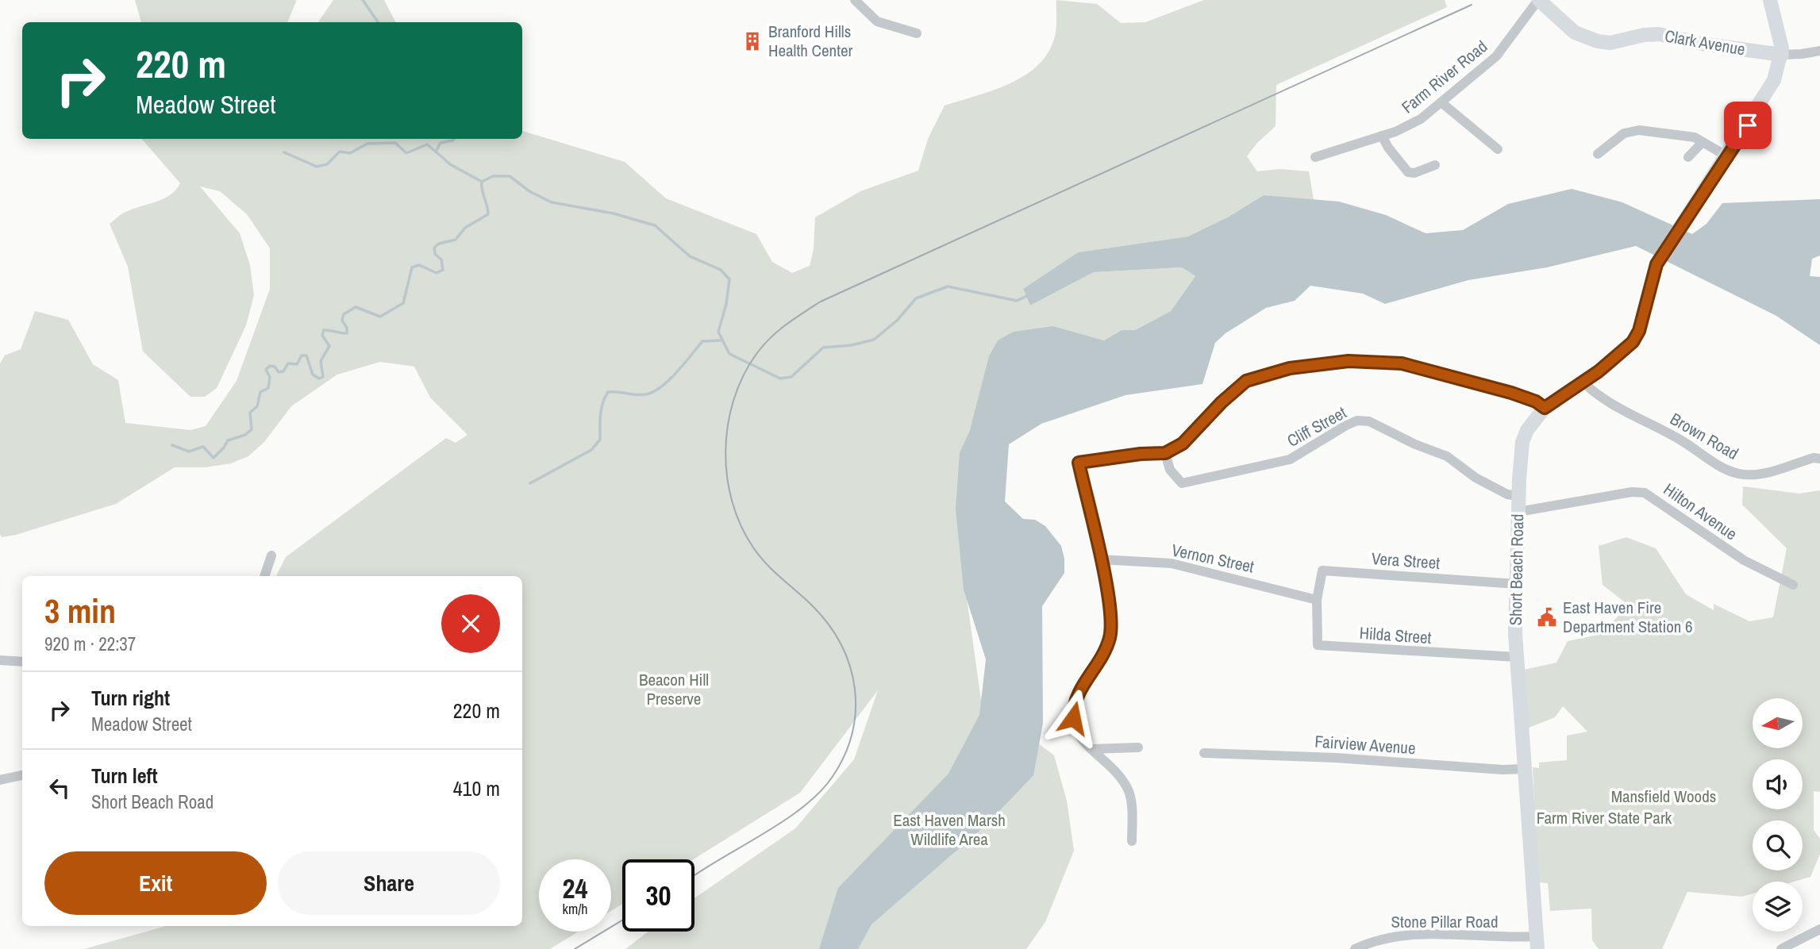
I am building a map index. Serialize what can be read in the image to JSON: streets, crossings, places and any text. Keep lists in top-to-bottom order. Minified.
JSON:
{"streets":{"main road":["Clark Avenue","Short Beach Road"],"street":["Farm River Road","Cliff Street","Brown Road","Hilton Avenue","Vernon Street","Vera Street","Hilda Street","Fairview Avenue","Stone Pillar Road"]},"crossings":[["Clark Avenue","Farm River Road"],["Clark Avenue","Short Beach Road"],["Cliff Street","Short Beach Road"],["Brown Road","Short Beach Road"],["Hilton Avenue","Short Beach Road"],["Vernon Street","Vera Street"],["Vernon Street","Hilda Street"],["Vera Street","Short Beach Road"],["Vera Street","Hilda Street"],["Short Beach Road","Hilda Street"],["Short Beach Road","Fairview Avenue"],["Short Beach Road","Stone Pillar Road"]],"parks":["Beacon Hill Preserve","Mansfield Woods","Farm River State Park","East Haven Marsh Wildlife Area"],"places":{"building":["Branford Hills Health Center"],"public building":["East Haven Fire Department Station 6"]},"north":"left","page":{"turn":["220 m","Meadow Street"],"heading":["3 min","920 m · 22:37"],"list":[{"name":"Turn right","note":"Meadow Street","value":"220 m"},{"name":"Turn left","note":"Short Beach Road","value":"410 m"}],"buttons":["Exit","Share"],"speed":"24 km/h","limit":"30"}}
